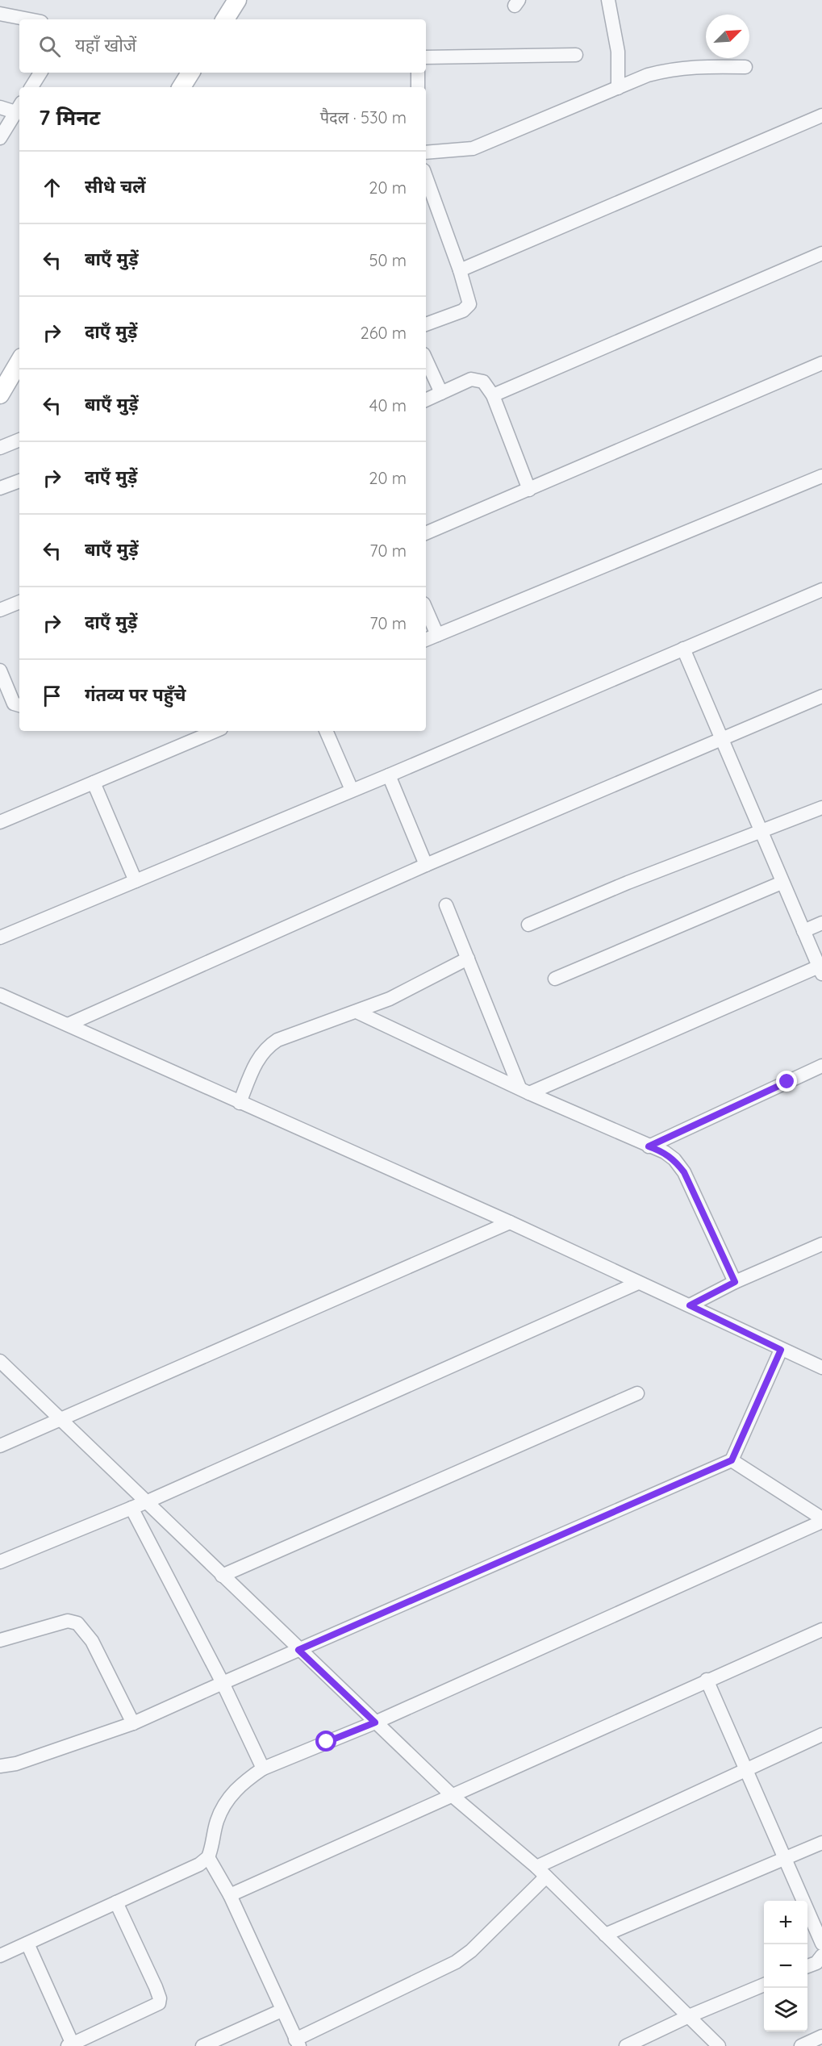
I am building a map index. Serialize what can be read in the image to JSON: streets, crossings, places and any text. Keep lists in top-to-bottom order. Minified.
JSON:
{"north":"top right","page":{"search":"यहाँ खोजें","heading":["7 मिनट","पैदल · 530 m"],"list":[["सीधे चलें","20 m"],["बाएँ मुड़ें","50 m"],["दाएँ मुड़ें","260 m"],["बाएँ मुड़ें","40 m"],["दाएँ मुड़ें","20 m"],["बाएँ मुड़ें","70 m"],["दाएँ मुड़ें","70 m"],"गंतव्य पर पहुँचे"],"map_buttons":["+","−"]}}
